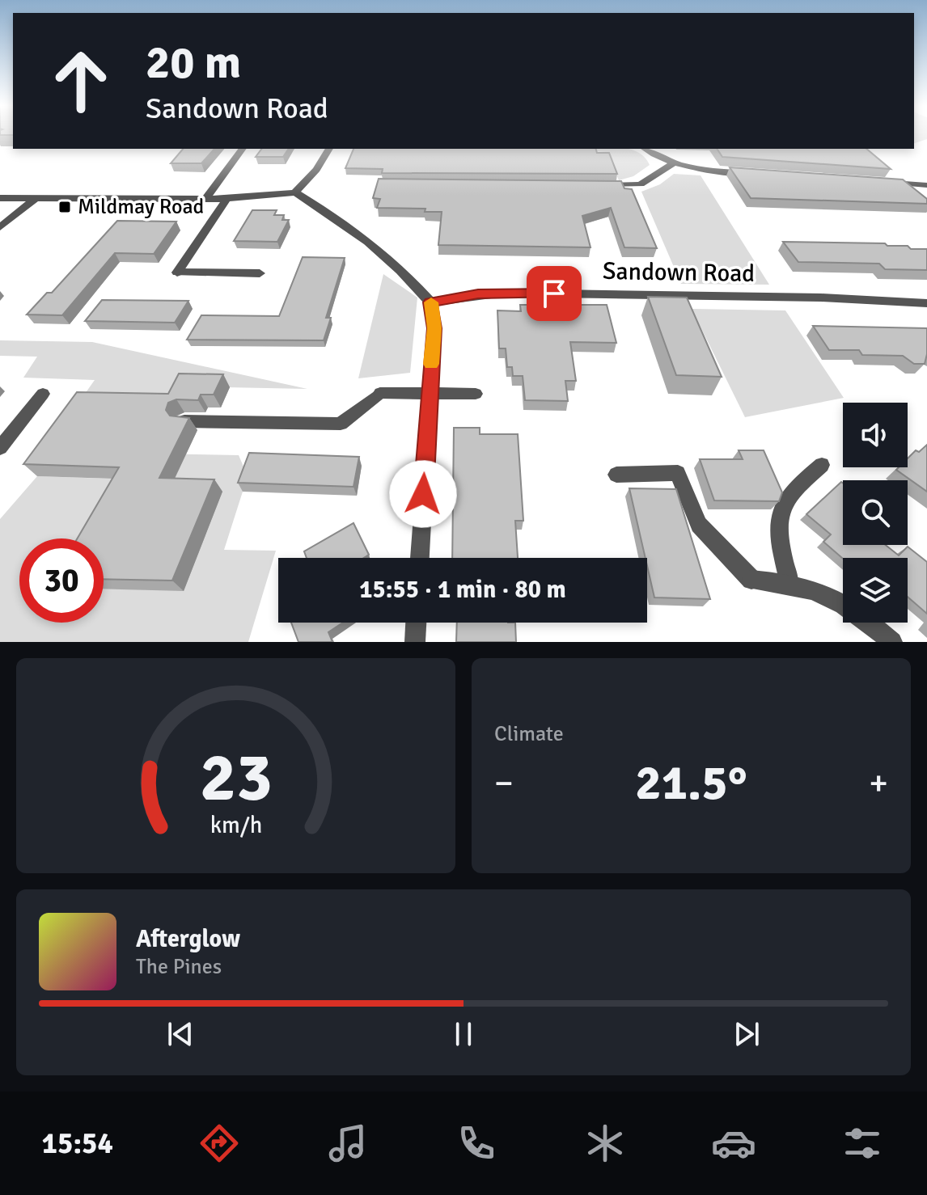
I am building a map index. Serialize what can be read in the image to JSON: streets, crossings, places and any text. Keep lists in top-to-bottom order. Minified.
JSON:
{"streets":{"street":["Sandown Road"]},"places":{"transit":["Mildmay Road"]},"page":{"turn":["20 m","Sandown Road"],"limit":"30","trip":"15:55 · 1 min · 80 m","tile":"Climate","heat":["−","21.5°","+"],"song":["Afterglow","The Pines"],"tabs":"15:54","gauge":["23","km/h"]}}
